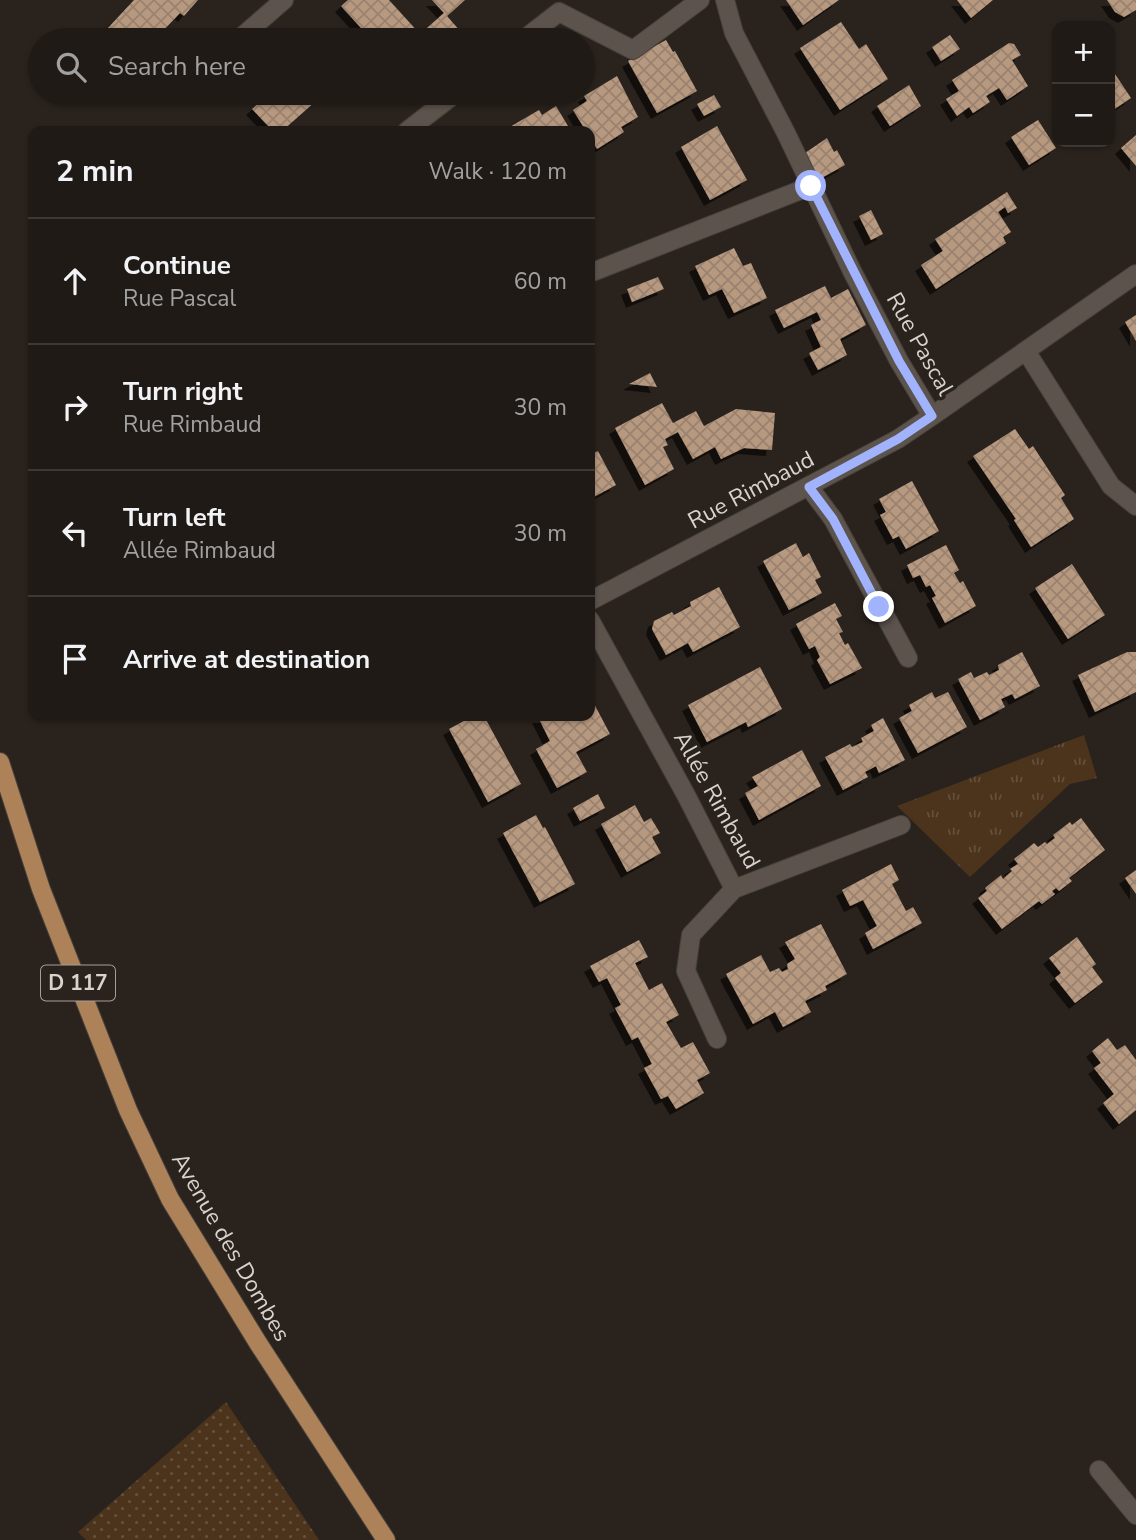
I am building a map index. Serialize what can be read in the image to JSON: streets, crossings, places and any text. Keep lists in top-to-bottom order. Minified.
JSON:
{"streets":{"main road":["D 117","Avenue des Dombes"],"street":["Rue Pascal","Rue Rimbaud","Allée Rimbaud"]},"crossings":[["Rue Pascal","Rue Rimbaud"]],"page":{"map_buttons":["+","−"],"search":"Search here","heading":["2 min","Walk · 120 m"],"list":[["Continue","Rue Pascal","60 m"],["Turn right","Rue Rimbaud","30 m"],["Turn left","Allée Rimbaud","30 m"],"Arrive at destination"]}}
